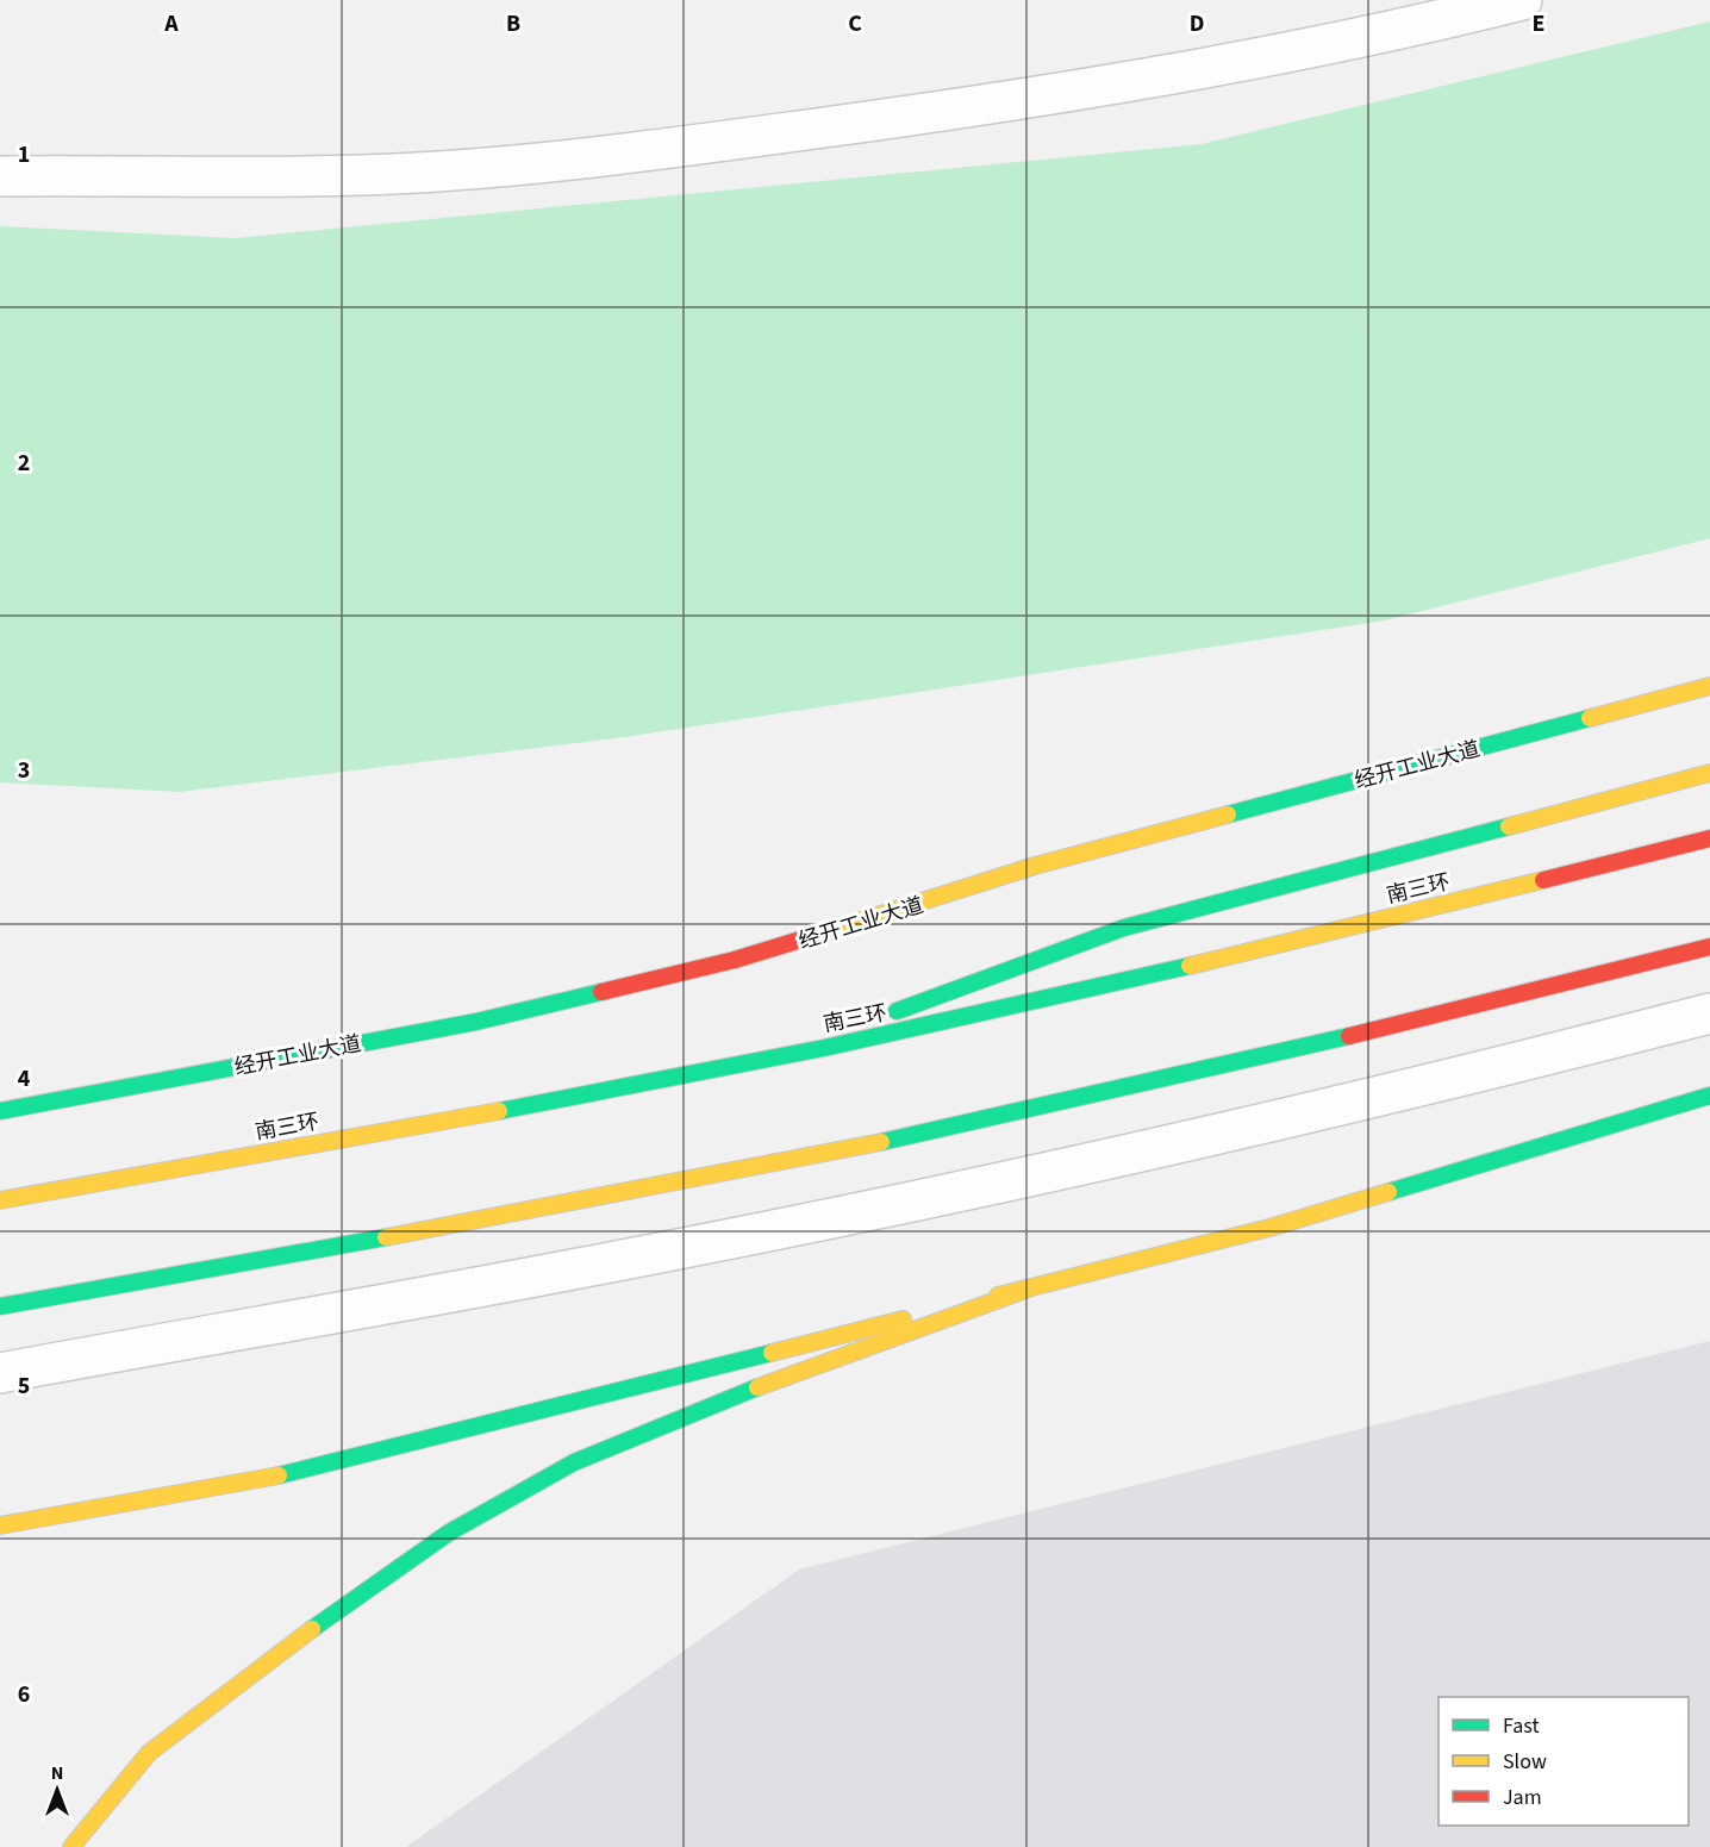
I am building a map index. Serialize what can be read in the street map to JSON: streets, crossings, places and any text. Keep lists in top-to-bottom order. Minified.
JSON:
{"streets":{"main road":["经开工业大道","南三环"]},"legend":["Fast","Slow","Jam"],"north":"top","grid":{"columns":["A","B","C","D","E"],"rows":["1","2","3","4","5","6"]}}
